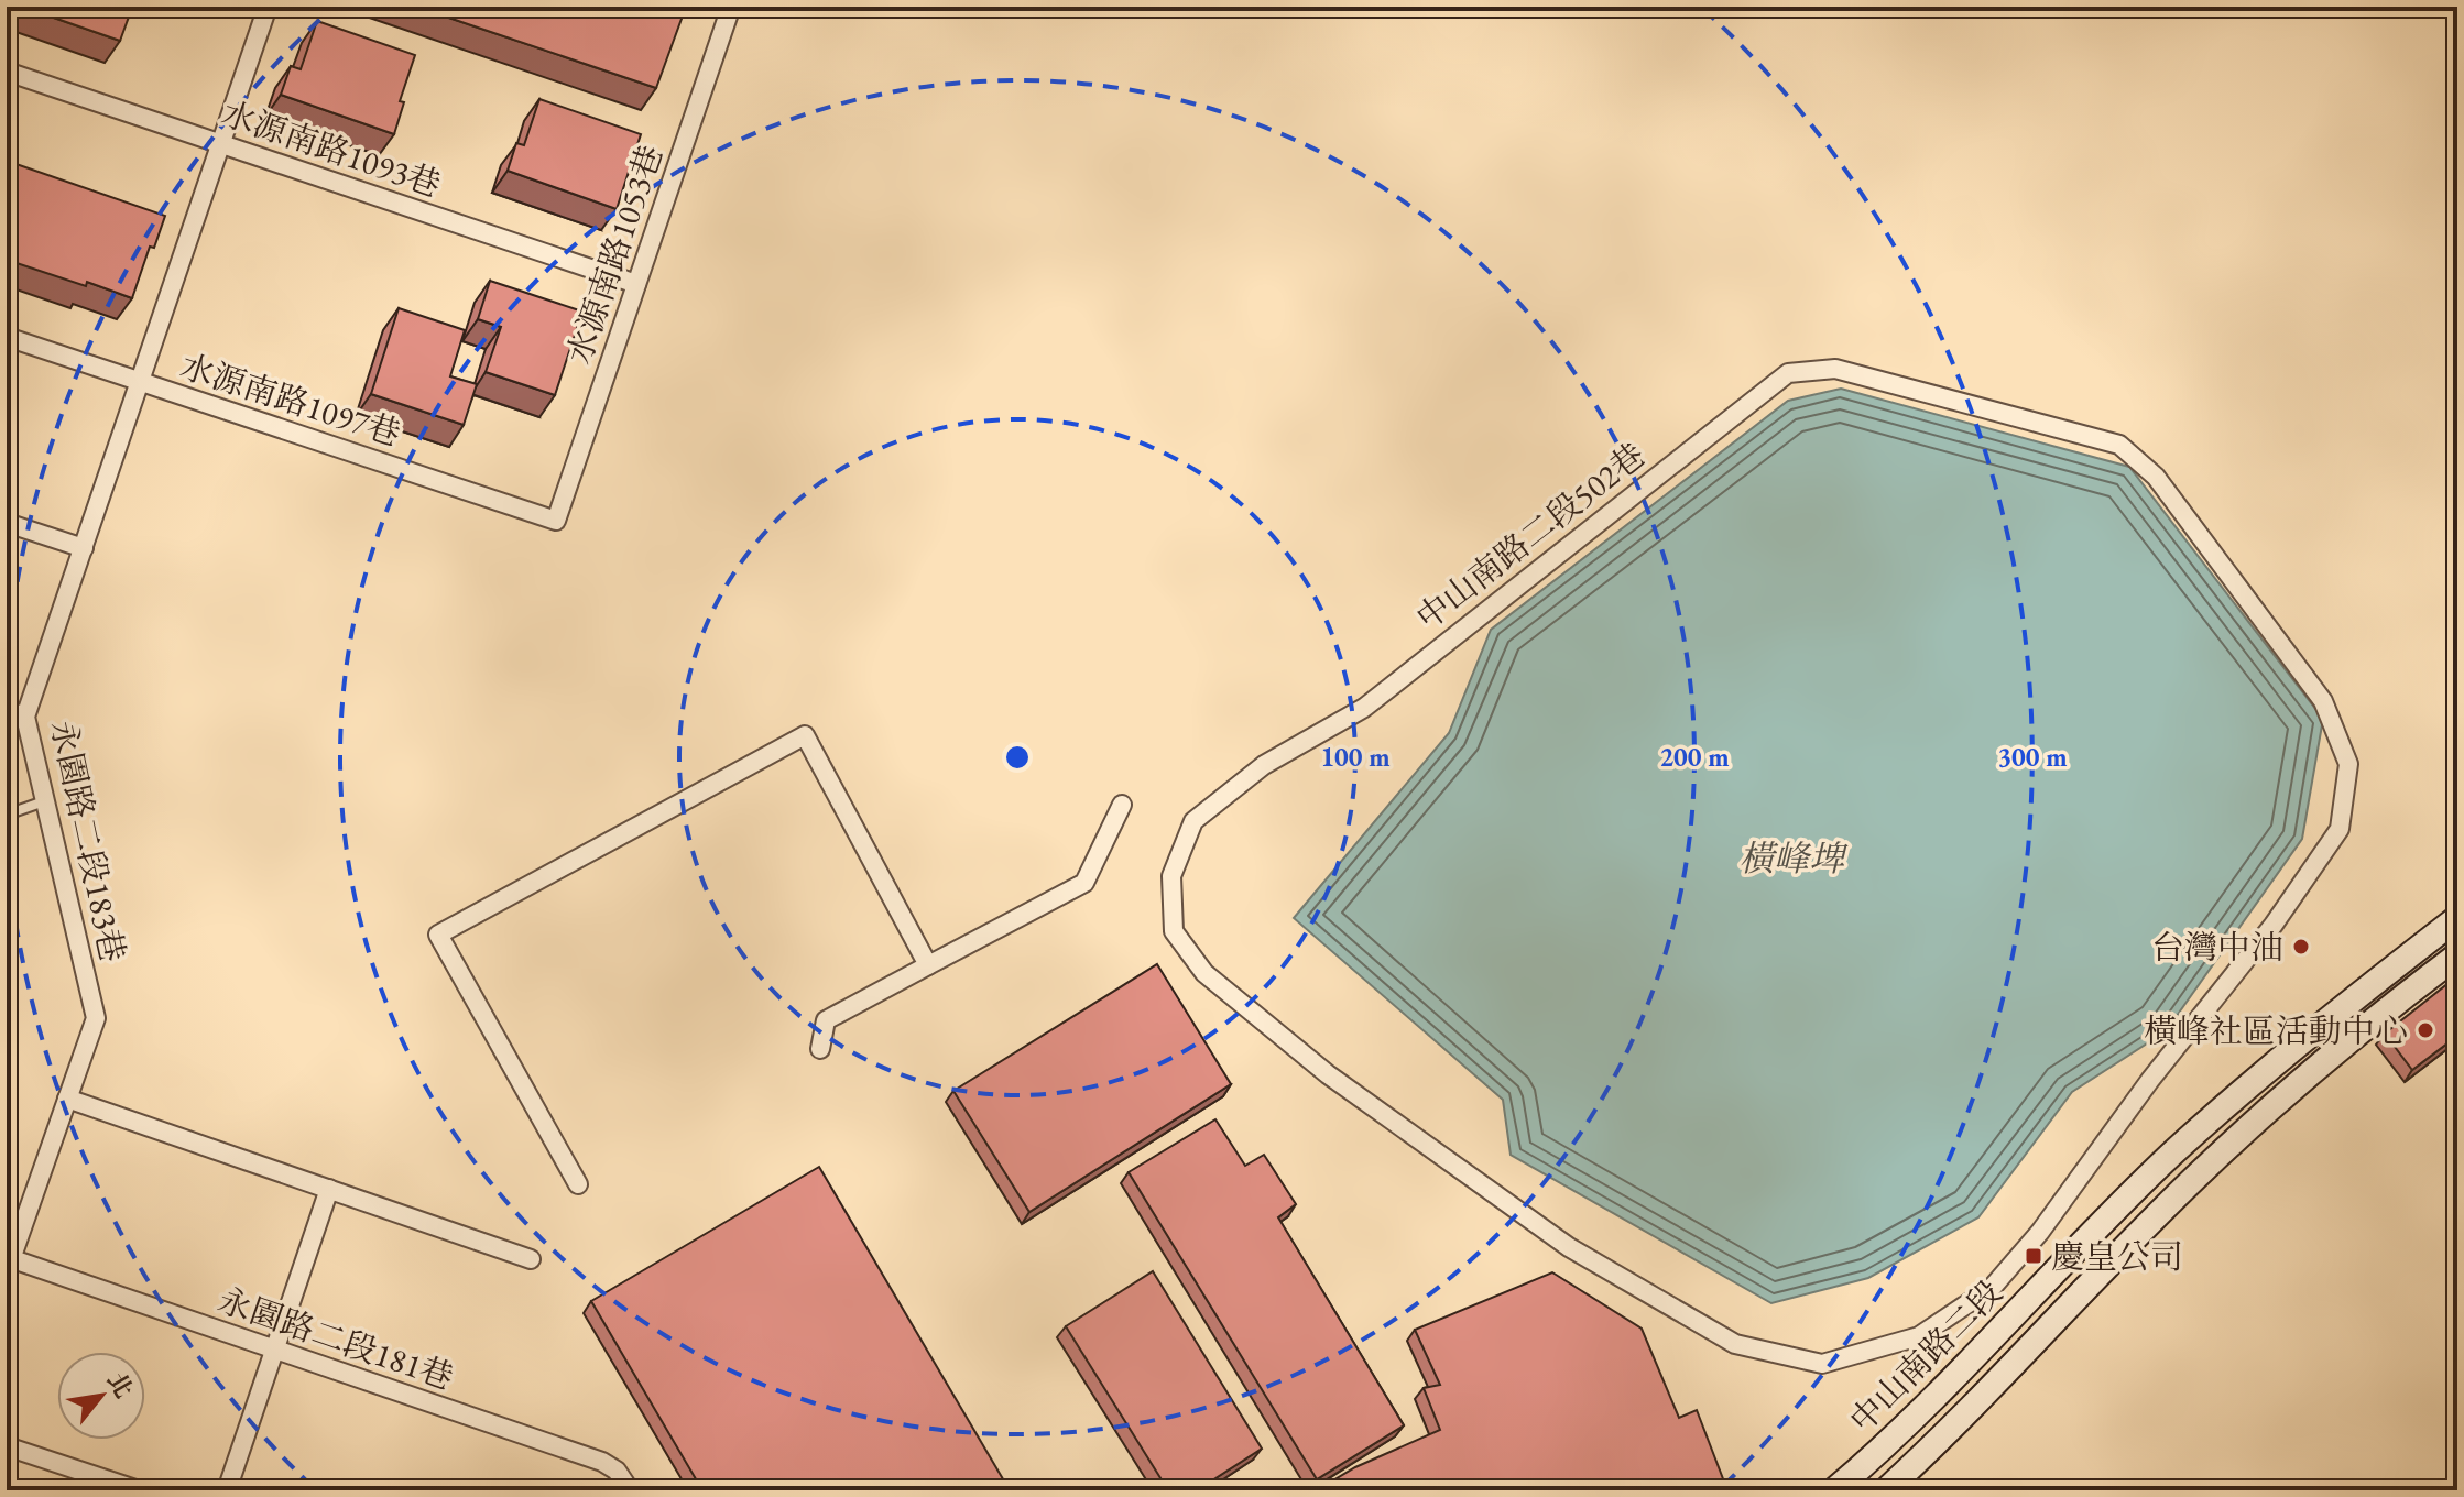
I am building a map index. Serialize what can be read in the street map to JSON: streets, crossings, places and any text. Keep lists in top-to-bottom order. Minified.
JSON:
{"streets":{"main road":["中山南路二段"],"street":["水源南路1093巷","水源南路1053巷","水源南路1097巷","中山南路二段502巷","永園路二段183巷","永園路二段181巷"]},"crossings":[["水源南路1093巷","水源南路1053巷"],["水源南路1093巷","永園路二段183巷"],["水源南路1053巷","水源南路1097巷"],["水源南路1097巷","永園路二段183巷"],["永園路二段183巷","永園路二段181巷"]],"water":["橫峰埤"],"places":{"other":["台灣中油","橫峰社區活動中心"],"transit":["慶皇公司"]},"north":"top right","rings":["100 m","200 m","300 m"]}
